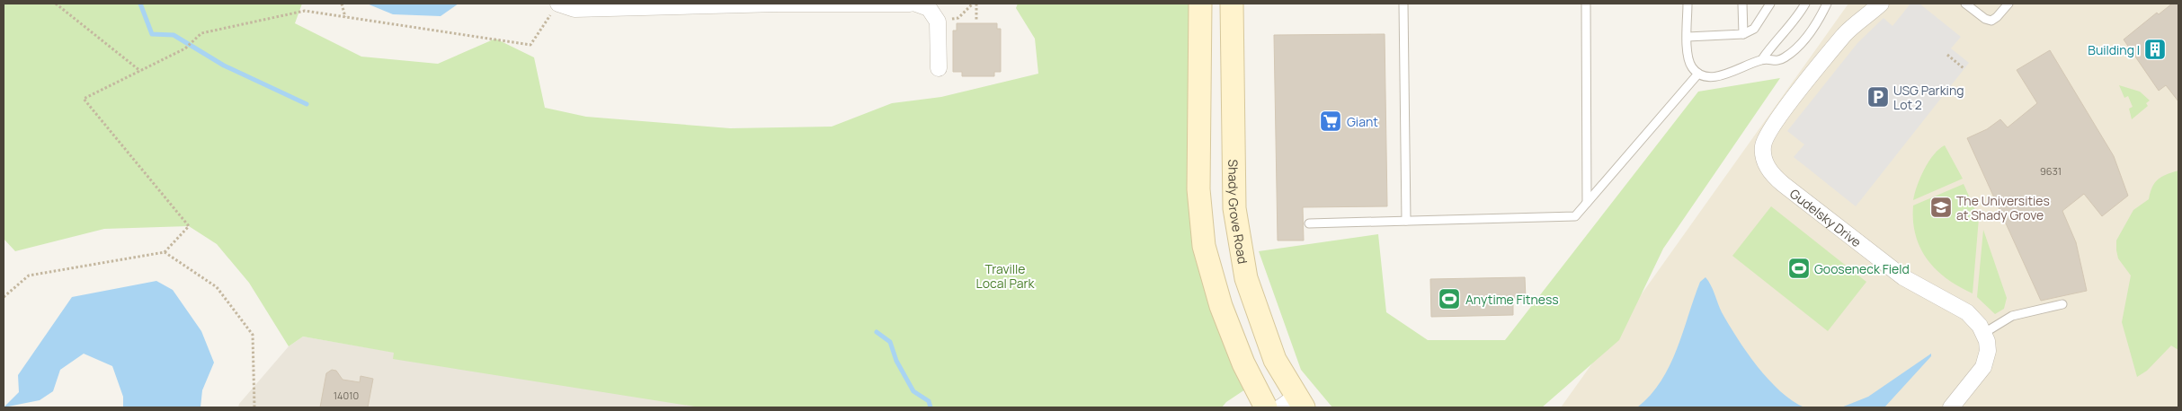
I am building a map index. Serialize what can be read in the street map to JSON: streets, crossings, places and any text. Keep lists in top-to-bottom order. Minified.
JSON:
{"streets":{"main road":["Shady Grove Road"],"street":["Gudelsky Drive"]},"parks":["Traville Local Park"],"places":{"building":["Building I"],"parking":["USG Parking Lot 2"],"supermarket":["Giant"],"school or university":["The Universities at Shady Grove"],"sports":["Gooseneck Field","Anytime Fitness"]},"house_numbers":["9631","14010"]}
